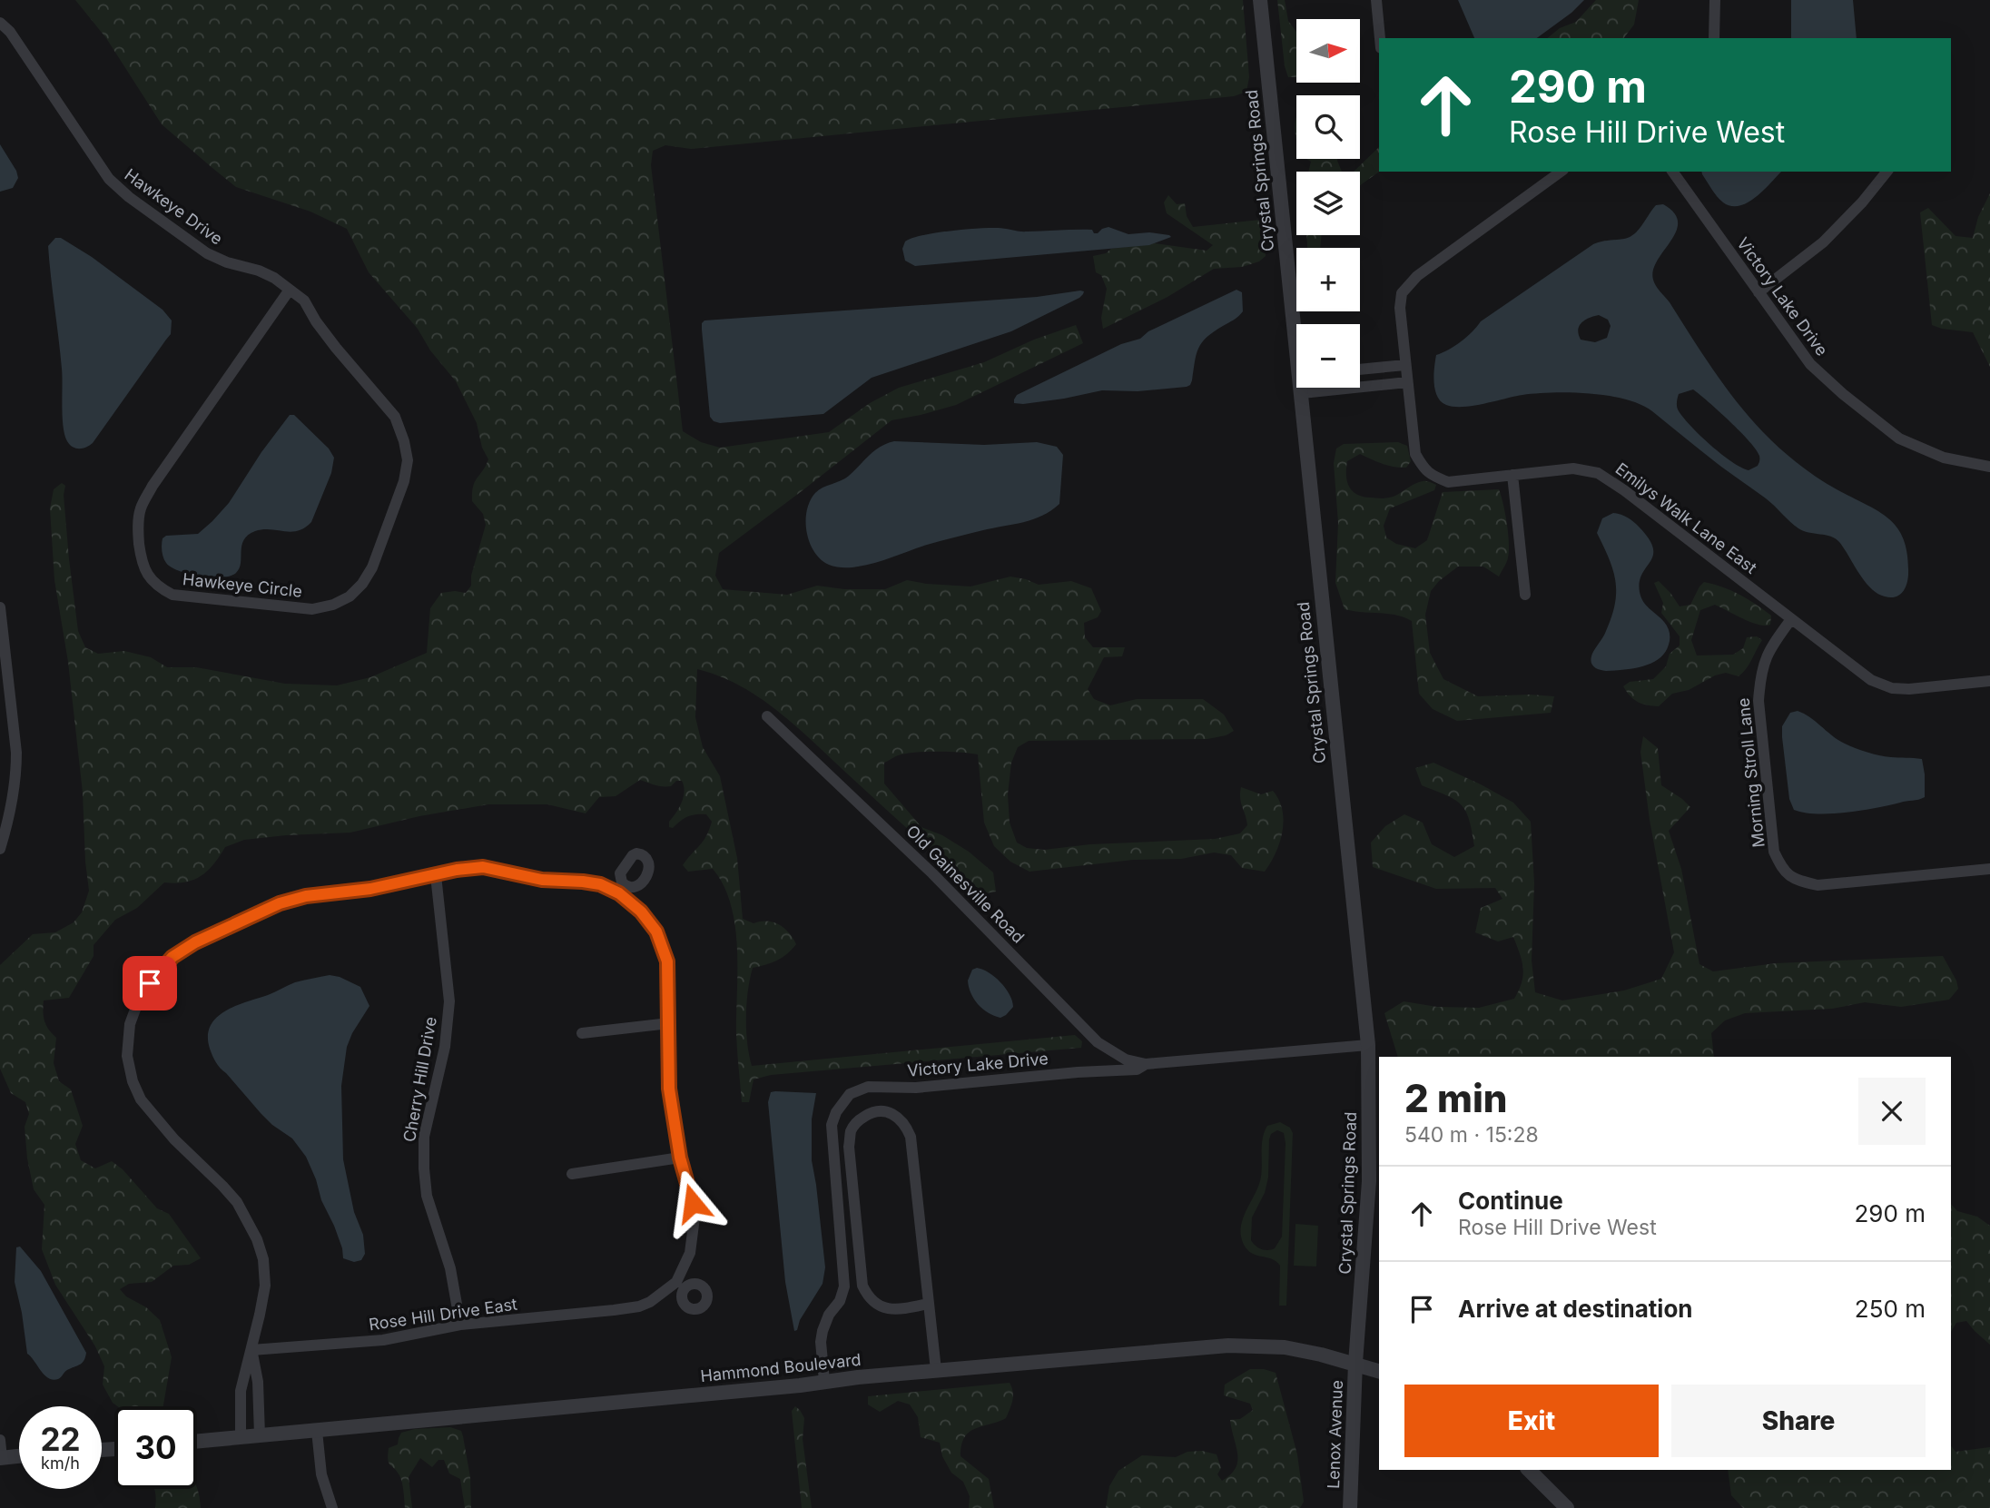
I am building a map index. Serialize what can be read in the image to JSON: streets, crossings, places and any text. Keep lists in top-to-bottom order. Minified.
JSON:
{"streets":{"street":["Crystal Springs Road","Hawkeye Drive","Victory Lake Drive","Emilys Walk Lane East","Hawkeye Circle","Morning Stroll Lane","Old Gainesville Road","Cherry Hill Drive","Rose Hill Drive East","Hammond Boulevard","Lenox Avenue"]},"crossings":[["Crystal Springs Road","Victory Lake Drive"],["Crystal Springs Road","Hammond Boulevard"],["Crystal Springs Road","Lenox Avenue"],["Hawkeye Drive","Hawkeye Circle"],["Victory Lake Drive","Old Gainesville Road"],["Victory Lake Drive","Hammond Boulevard"],["Emilys Walk Lane East","Morning Stroll Lane"],["Cherry Hill Drive","Rose Hill Drive East"],["Hammond Boulevard","Lenox Avenue"]],"north":"right","page":{"map_buttons":["+","−"],"turn":["290 m","Rose Hill Drive West"],"heading":["2 min","540 m · 15:28"],"list":[{"name":"Continue","note":"Rose Hill Drive West","value":"290 m"},{"name":"Arrive at destination","value":"250 m"}],"buttons":["Exit","Share"],"speed":"22 km/h","limit":"30"}}
